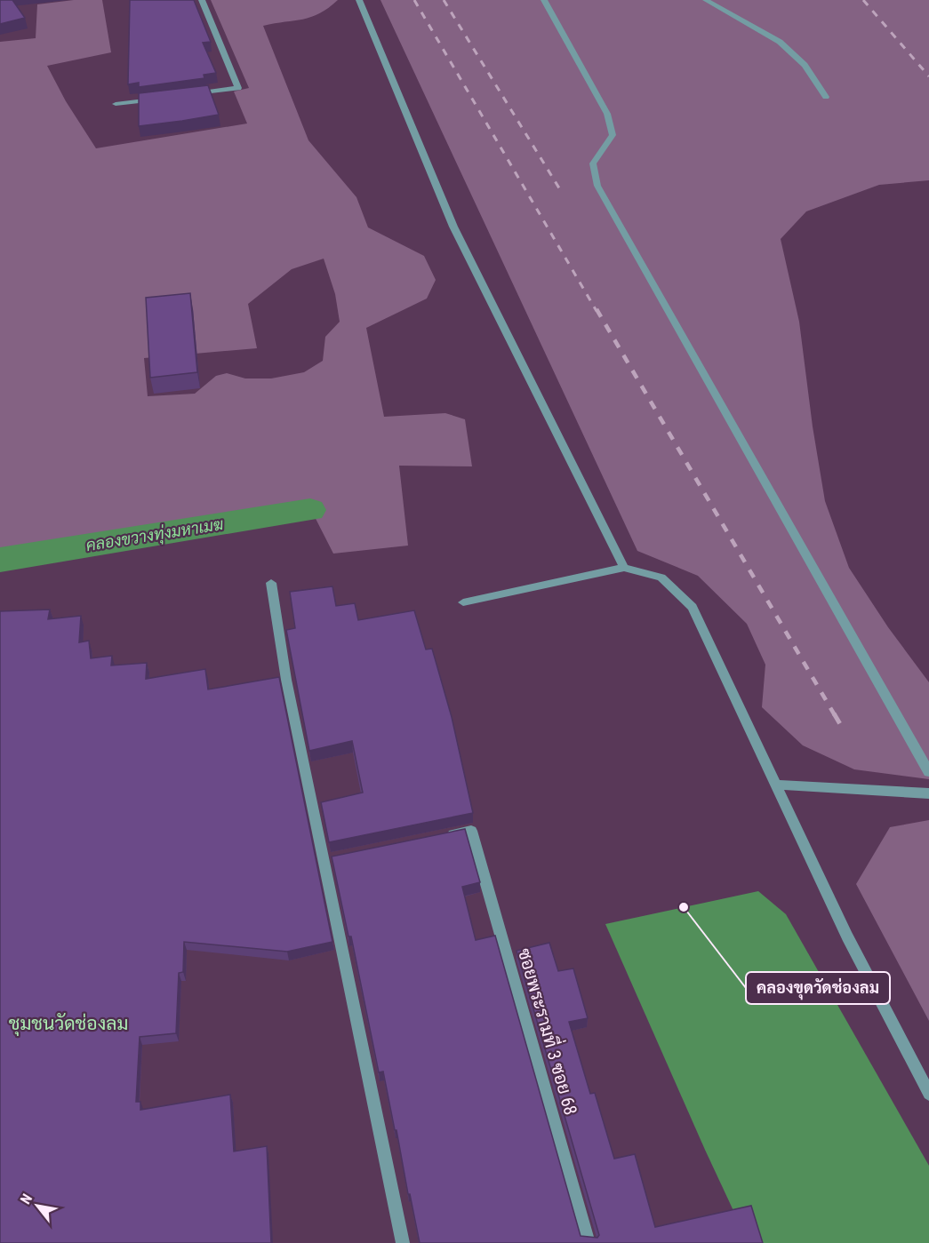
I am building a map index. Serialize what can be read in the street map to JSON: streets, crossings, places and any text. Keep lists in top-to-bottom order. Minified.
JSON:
{"streets":{"street":["ซอยพระรามที่ 3 ซอย 68"]},"districts":["ชุมชนวัดช่องลม"],"water":["คลองขวางทุ่งมหาเมฆ"],"places":["คลองขุดวัดช่องลม"],"north":"top left"}
